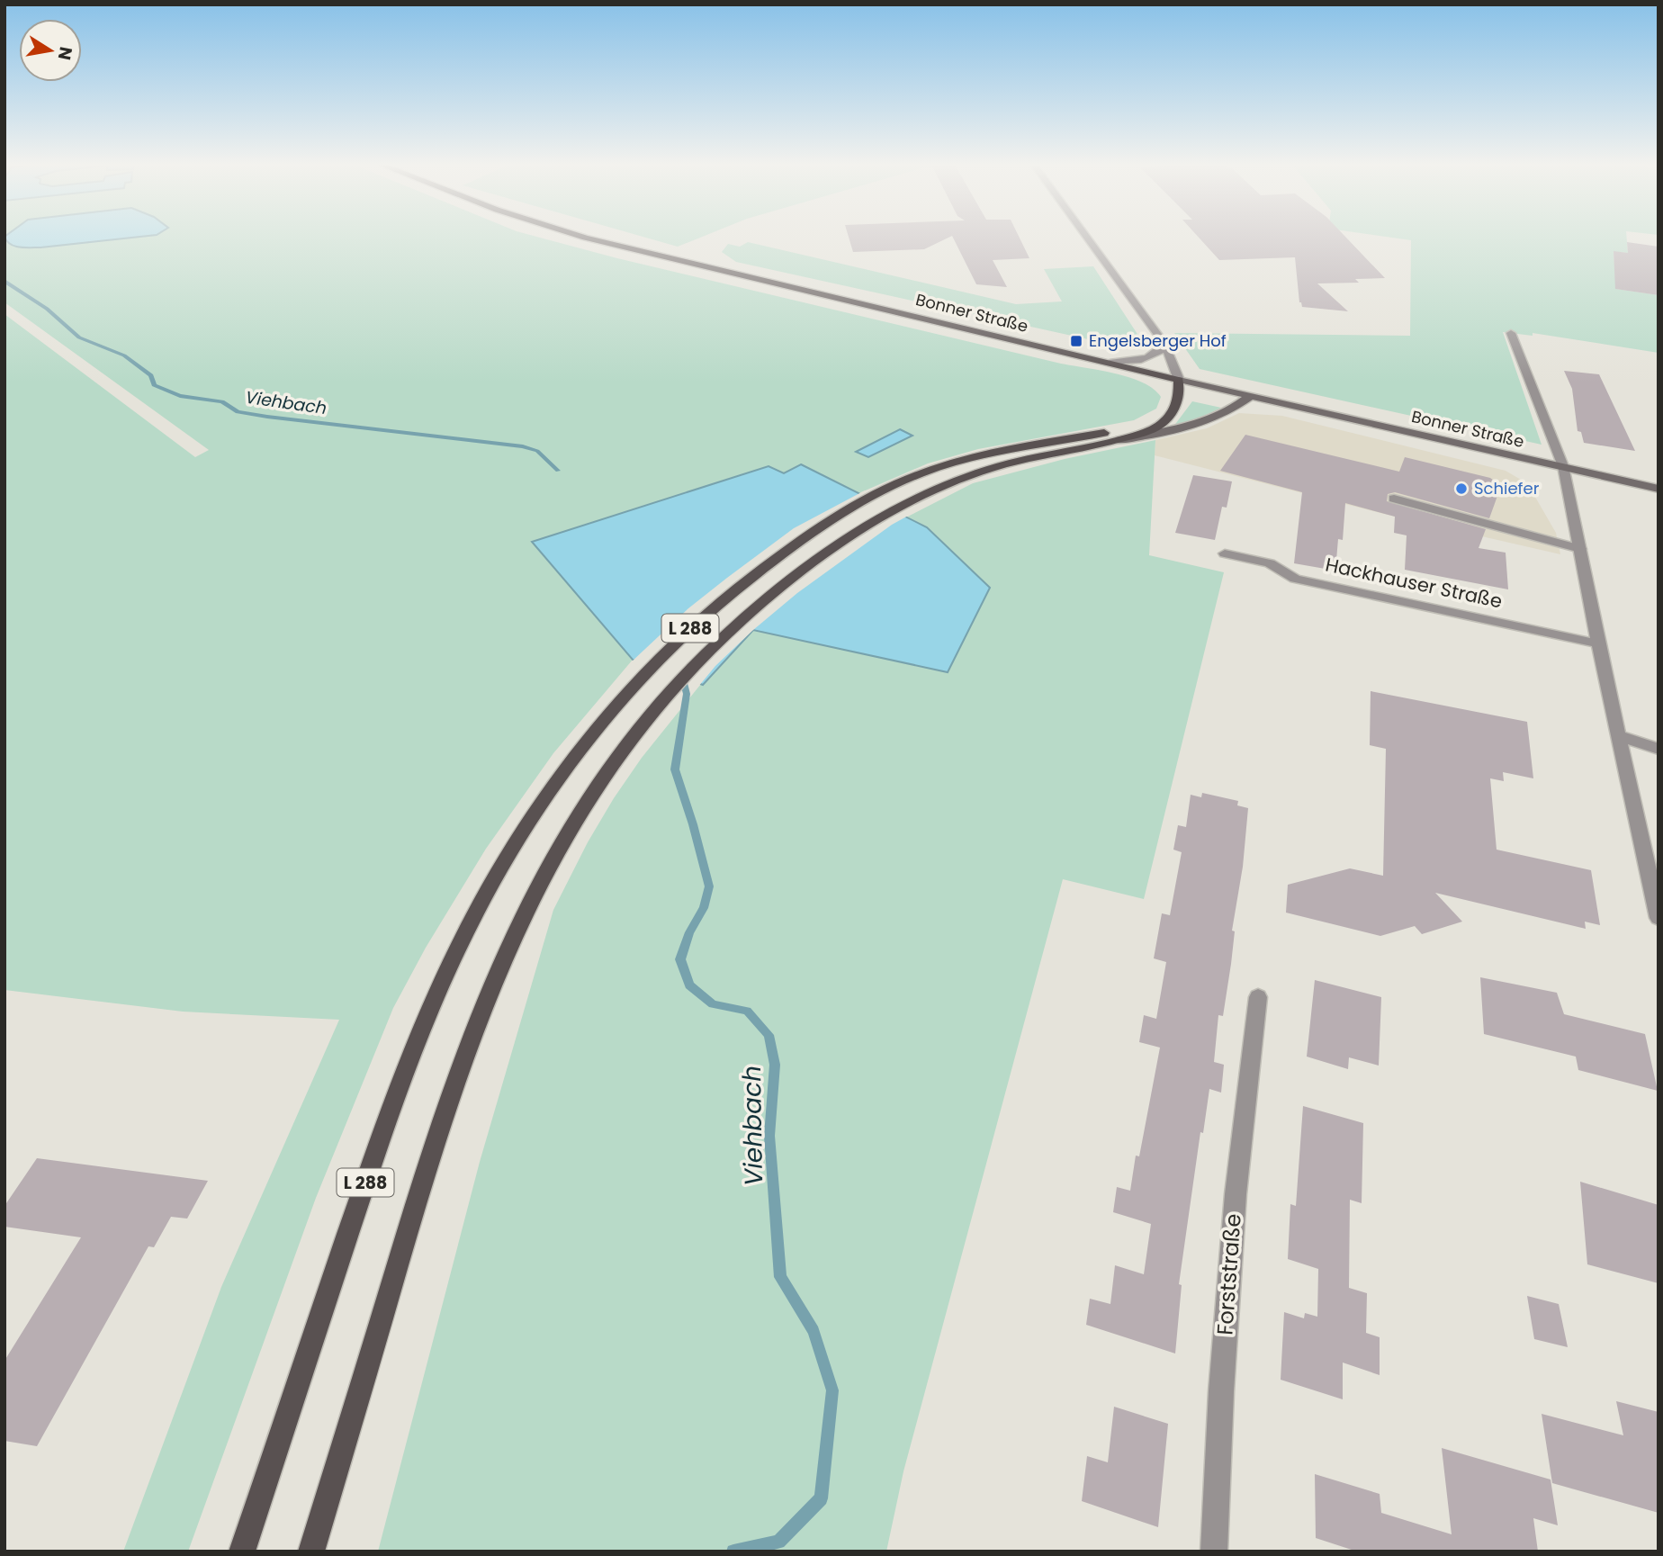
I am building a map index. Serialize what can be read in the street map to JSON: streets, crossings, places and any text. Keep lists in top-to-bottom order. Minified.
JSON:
{"streets":{"main road":["Bonner Straße","L 288"],"street":["Hackhauser Straße","Forststraße"]},"crossings":[["Bonner Straße","L 288"]],"water":["Viehbach"],"places":{"transit":["Engelsberger Hof"],"other":["Schiefer"]},"north":"right"}
